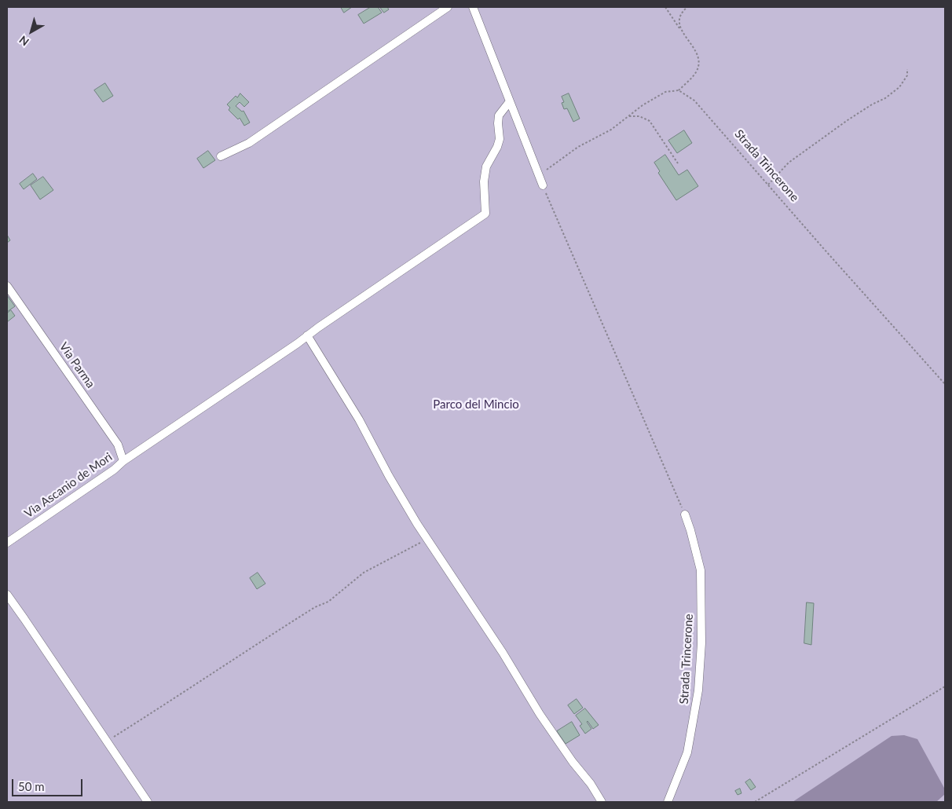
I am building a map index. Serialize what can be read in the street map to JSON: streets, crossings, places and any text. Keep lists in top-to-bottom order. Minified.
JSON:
{"streets":{"street":["Strada Trincerone","Via Parma","Via Ascanio de Mori"]},"crossings":[["Via Parma","Via Ascanio de Mori"]],"parks":["Parco del Mincio"],"scale_bar":"50 m","north":"bottom left"}
